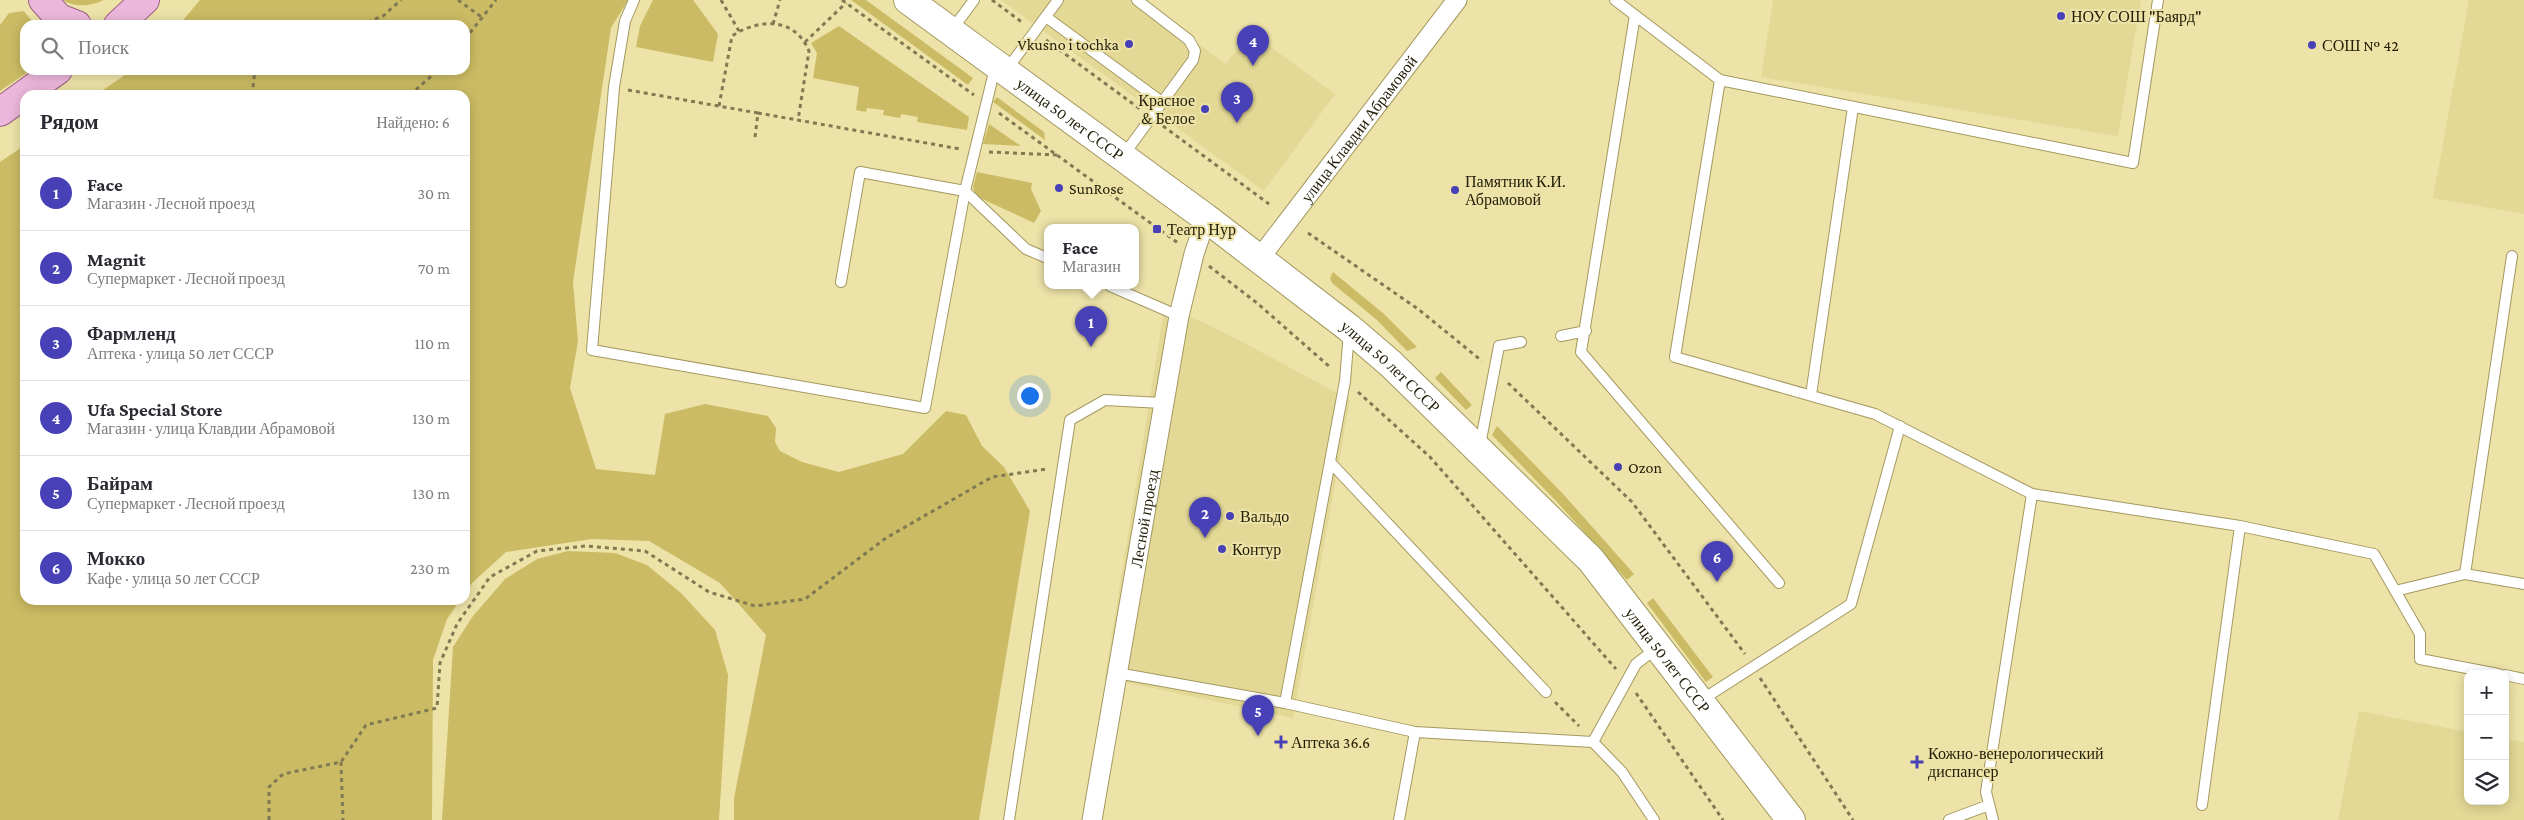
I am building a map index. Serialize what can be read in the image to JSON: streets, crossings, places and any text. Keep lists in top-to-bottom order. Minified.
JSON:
{"streets":{"main road":["улица 50 лет СССР"],"street":["улица Клавдии Абрамовой","Лесной проезд"]},"crossings":[["улица 50 лет СССР","улица Клавдии Абрамовой"],["улица 50 лет СССР","Лесной проезд"]],"places":{"other":["НОУ СОШ \"Баярд\"","Vkusno i tochka","СОШ № 42","Красное & Белое","SunRose","Памятник К.И. Абрамовой","Ozon","Вальдо","Контур"],"transit":["Театр Нур"],"health":["Аптека 36.6","Кожно-венерологический диспансер"]},"page":{"search":"Поиск","pins":["4","3","1","2","6","5"],"heading":["Рядом","Найдено: 6"],"list":[{"mark":"1","name":"Face","note":"Магазин · Лесной проезд","value":"30 m"},{"mark":"2","name":"Magnit","note":"Супермаркет · Лесной проезд","value":"70 m"},{"mark":"3","name":"Фармленд","note":"Аптека · улица 50 лет СССР","value":"110 m"},{"mark":"4","name":"Ufa Special Store","note":"Магазин · улица Клавдии Абрамовой","value":"130 m"},{"mark":"5","name":"Байрам","note":"Супермаркет · Лесной проезд","value":"130 m"},{"mark":"6","name":"Мокко","note":"Кафе · улица 50 лет СССР","value":"230 m"}],"popup":["Face","Магазин"],"map_buttons":["+","−"]}}
